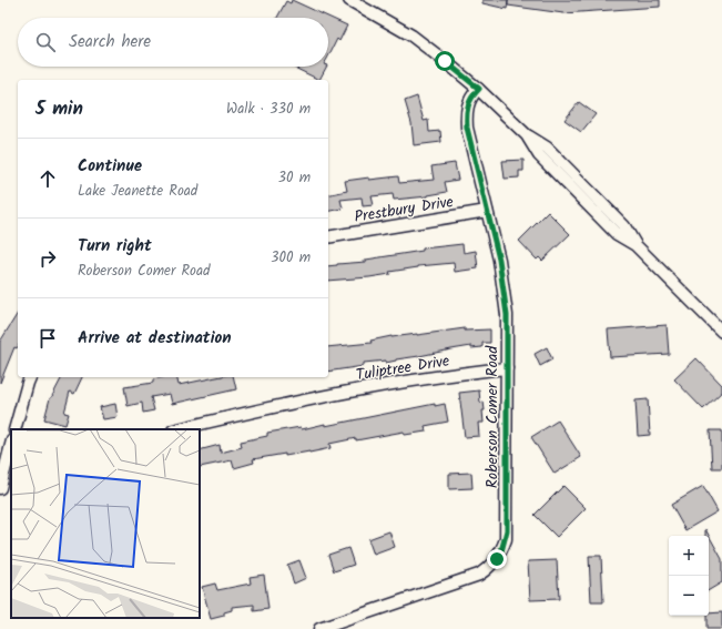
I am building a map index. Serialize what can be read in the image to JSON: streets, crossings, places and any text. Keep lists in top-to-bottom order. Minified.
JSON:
{"streets":{"street":["Prestbury Drive","Tuliptree Drive","Roberson Comer Road"]},"crossings":[["Prestbury Drive","Roberson Comer Road"],["Tuliptree Drive","Roberson Comer Road"]],"page":{"search":"Search here","heading":["5 min","Walk · 330 m"],"list":[["Continue","Lake Jeanette Road","30 m"],["Turn right","Roberson Comer Road","300 m"],"Arrive at destination"],"map_buttons":["+","−"]}}
